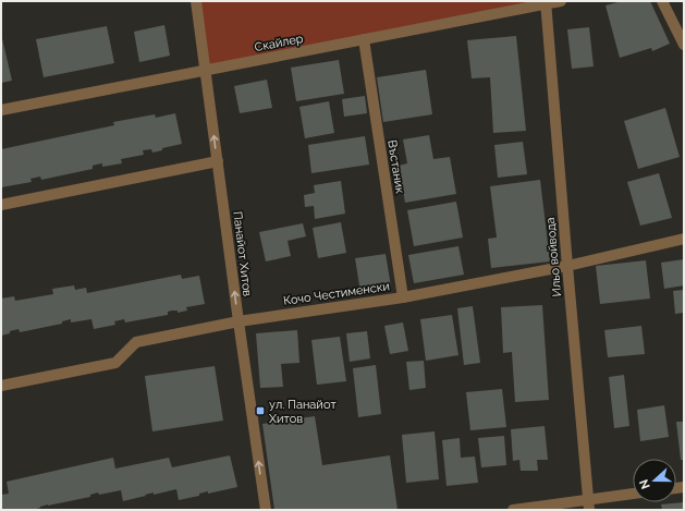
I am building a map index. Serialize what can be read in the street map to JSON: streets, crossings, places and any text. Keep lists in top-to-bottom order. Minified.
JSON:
{"streets":{"street":["Скайлер","Въстаник","Панайот Хитов","Ильо войвода","Кочо Честименски"]},"crossings":[["Скайлер","Въстаник"],["Скайлер","Панайот Хитов"],["Скайлер","Ильо войвода"],["Въстаник","Кочо Честименски"],["Панайот Хитов","Кочо Честименски"],["Ильо войвода","Кочо Честименски"]],"one_way":["Панайот Хитов"],"places":{"transit":["ул. Панайот Хитов"]},"north":"left"}
